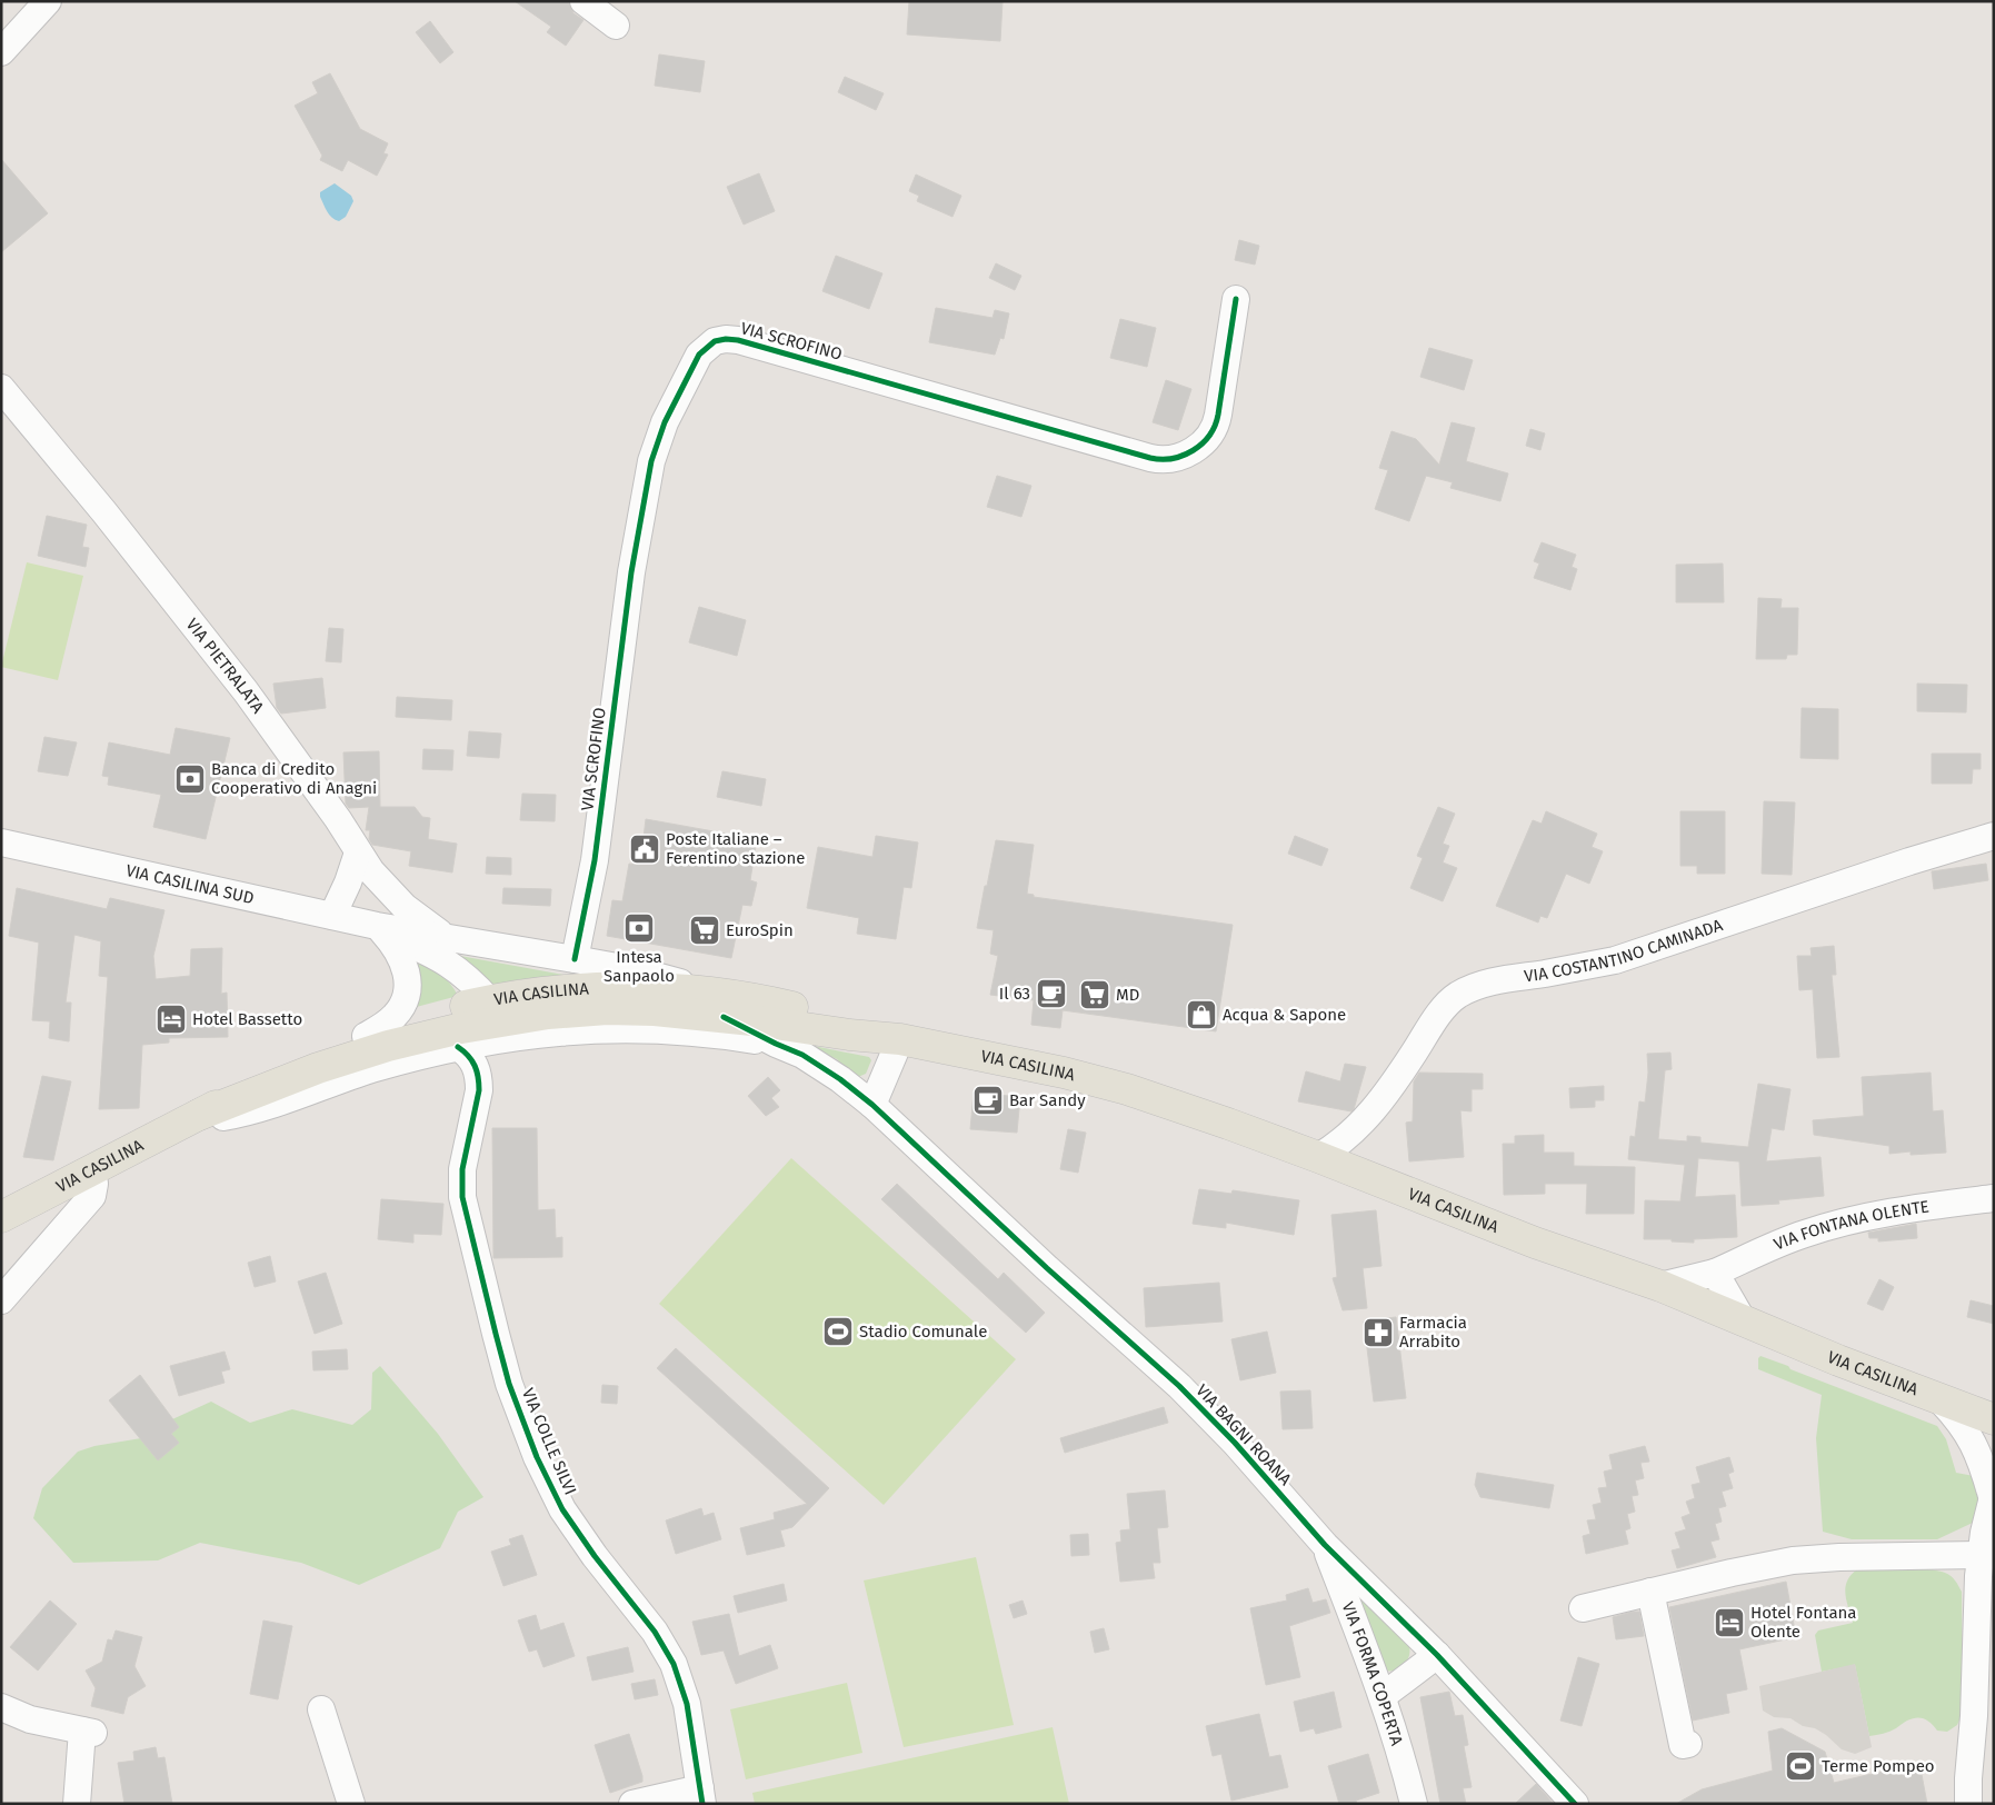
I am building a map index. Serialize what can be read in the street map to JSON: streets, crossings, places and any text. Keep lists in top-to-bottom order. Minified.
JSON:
{"streets":{"main road":["VIA CASILINA"],"street":["VIA SCROFINO","VIA PIETRALATA","VIA CASILINA SUD","VIA COSTANTINO CAMINADA","VIA FONTANA OLENTE","VIA BAGNI ROANA","VIA COLLE SILVI","VIA FORMA COPERTA"]},"crossings":[["VIA SCROFINO","VIA CASILINA SUD"],["VIA PIETRALATA","VIA CASILINA SUD"],["VIA CASILINA SUD","VIA CASILINA"],["VIA CASILINA SUD","VIA BAGNI ROANA"],["VIA COSTANTINO CAMINADA","VIA CASILINA"],["VIA CASILINA","VIA FONTANA OLENTE"],["VIA BAGNI ROANA","VIA FORMA COPERTA"]],"places":{"bank":["Banca di Credito Cooperativo di Anagni","Intesa Sanpaolo"],"public building":["Poste Italiane – Ferentino stazione"],"supermarket":["EuroSpin","MD"],"cafe":["Il 63","Bar Sandy"],"shop":["Acqua & Sapone"],"hotel":["Hotel Bassetto","Hotel Fontana Olente"],"sports":["Stadio Comunale","Terme Pompeo"],"pharmacy":["Farmacia Arrabito"]}}
